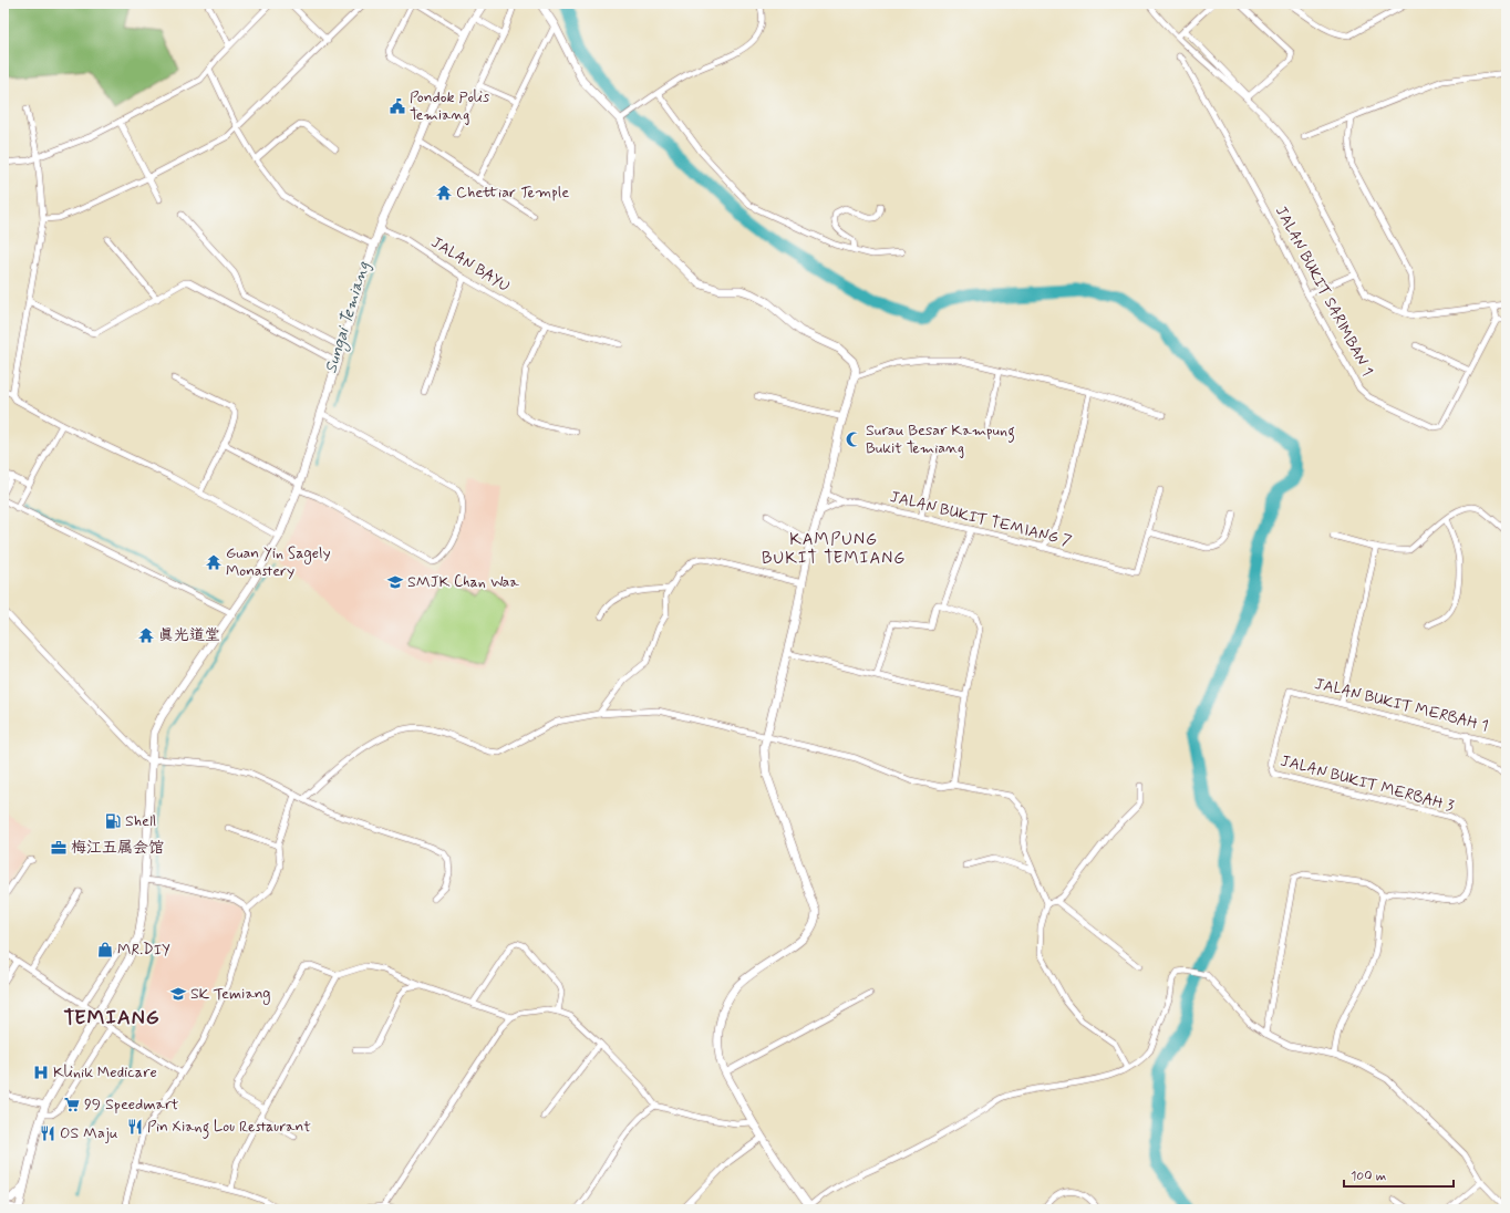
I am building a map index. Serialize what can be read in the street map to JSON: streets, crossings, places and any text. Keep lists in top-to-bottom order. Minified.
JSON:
{"streets":{"street":["JALAN BAYU","JALAN BUKIT SARIMBAN 1","JALAN BUKIT TEMIANG 7","JALAN BUKIT MERBAH 1","JALAN BUKIT MERBAH 3"]},"crossings":[["JALAN BUKIT MERBAH 1","JALAN BUKIT MERBAH 3"]],"districts":["KAMPUNG BUKIT TEMIANG","TEMIANG"],"water":["Sungai Temiang"],"places":{"public building":["Pondok Polis Temiang"],"temple":["Chettiar Temple","Guan Yin Sagely Monastery","真光道堂"],"mosque":["Surau Besar Kampung Bukit Temiang"],"school or university":["SMJK Chan Waa","SK Temiang"],"fuel station":["Shell"],"office":["梅江五属会馆"],"shop":["MR.DIY"],"hospital":["Klinik Medicare"],"supermarket":["99 Speedmart"],"restaurant":["Pin Xiang Lou Restaurant","OS Maju"]},"scale_bar":"100 m"}
